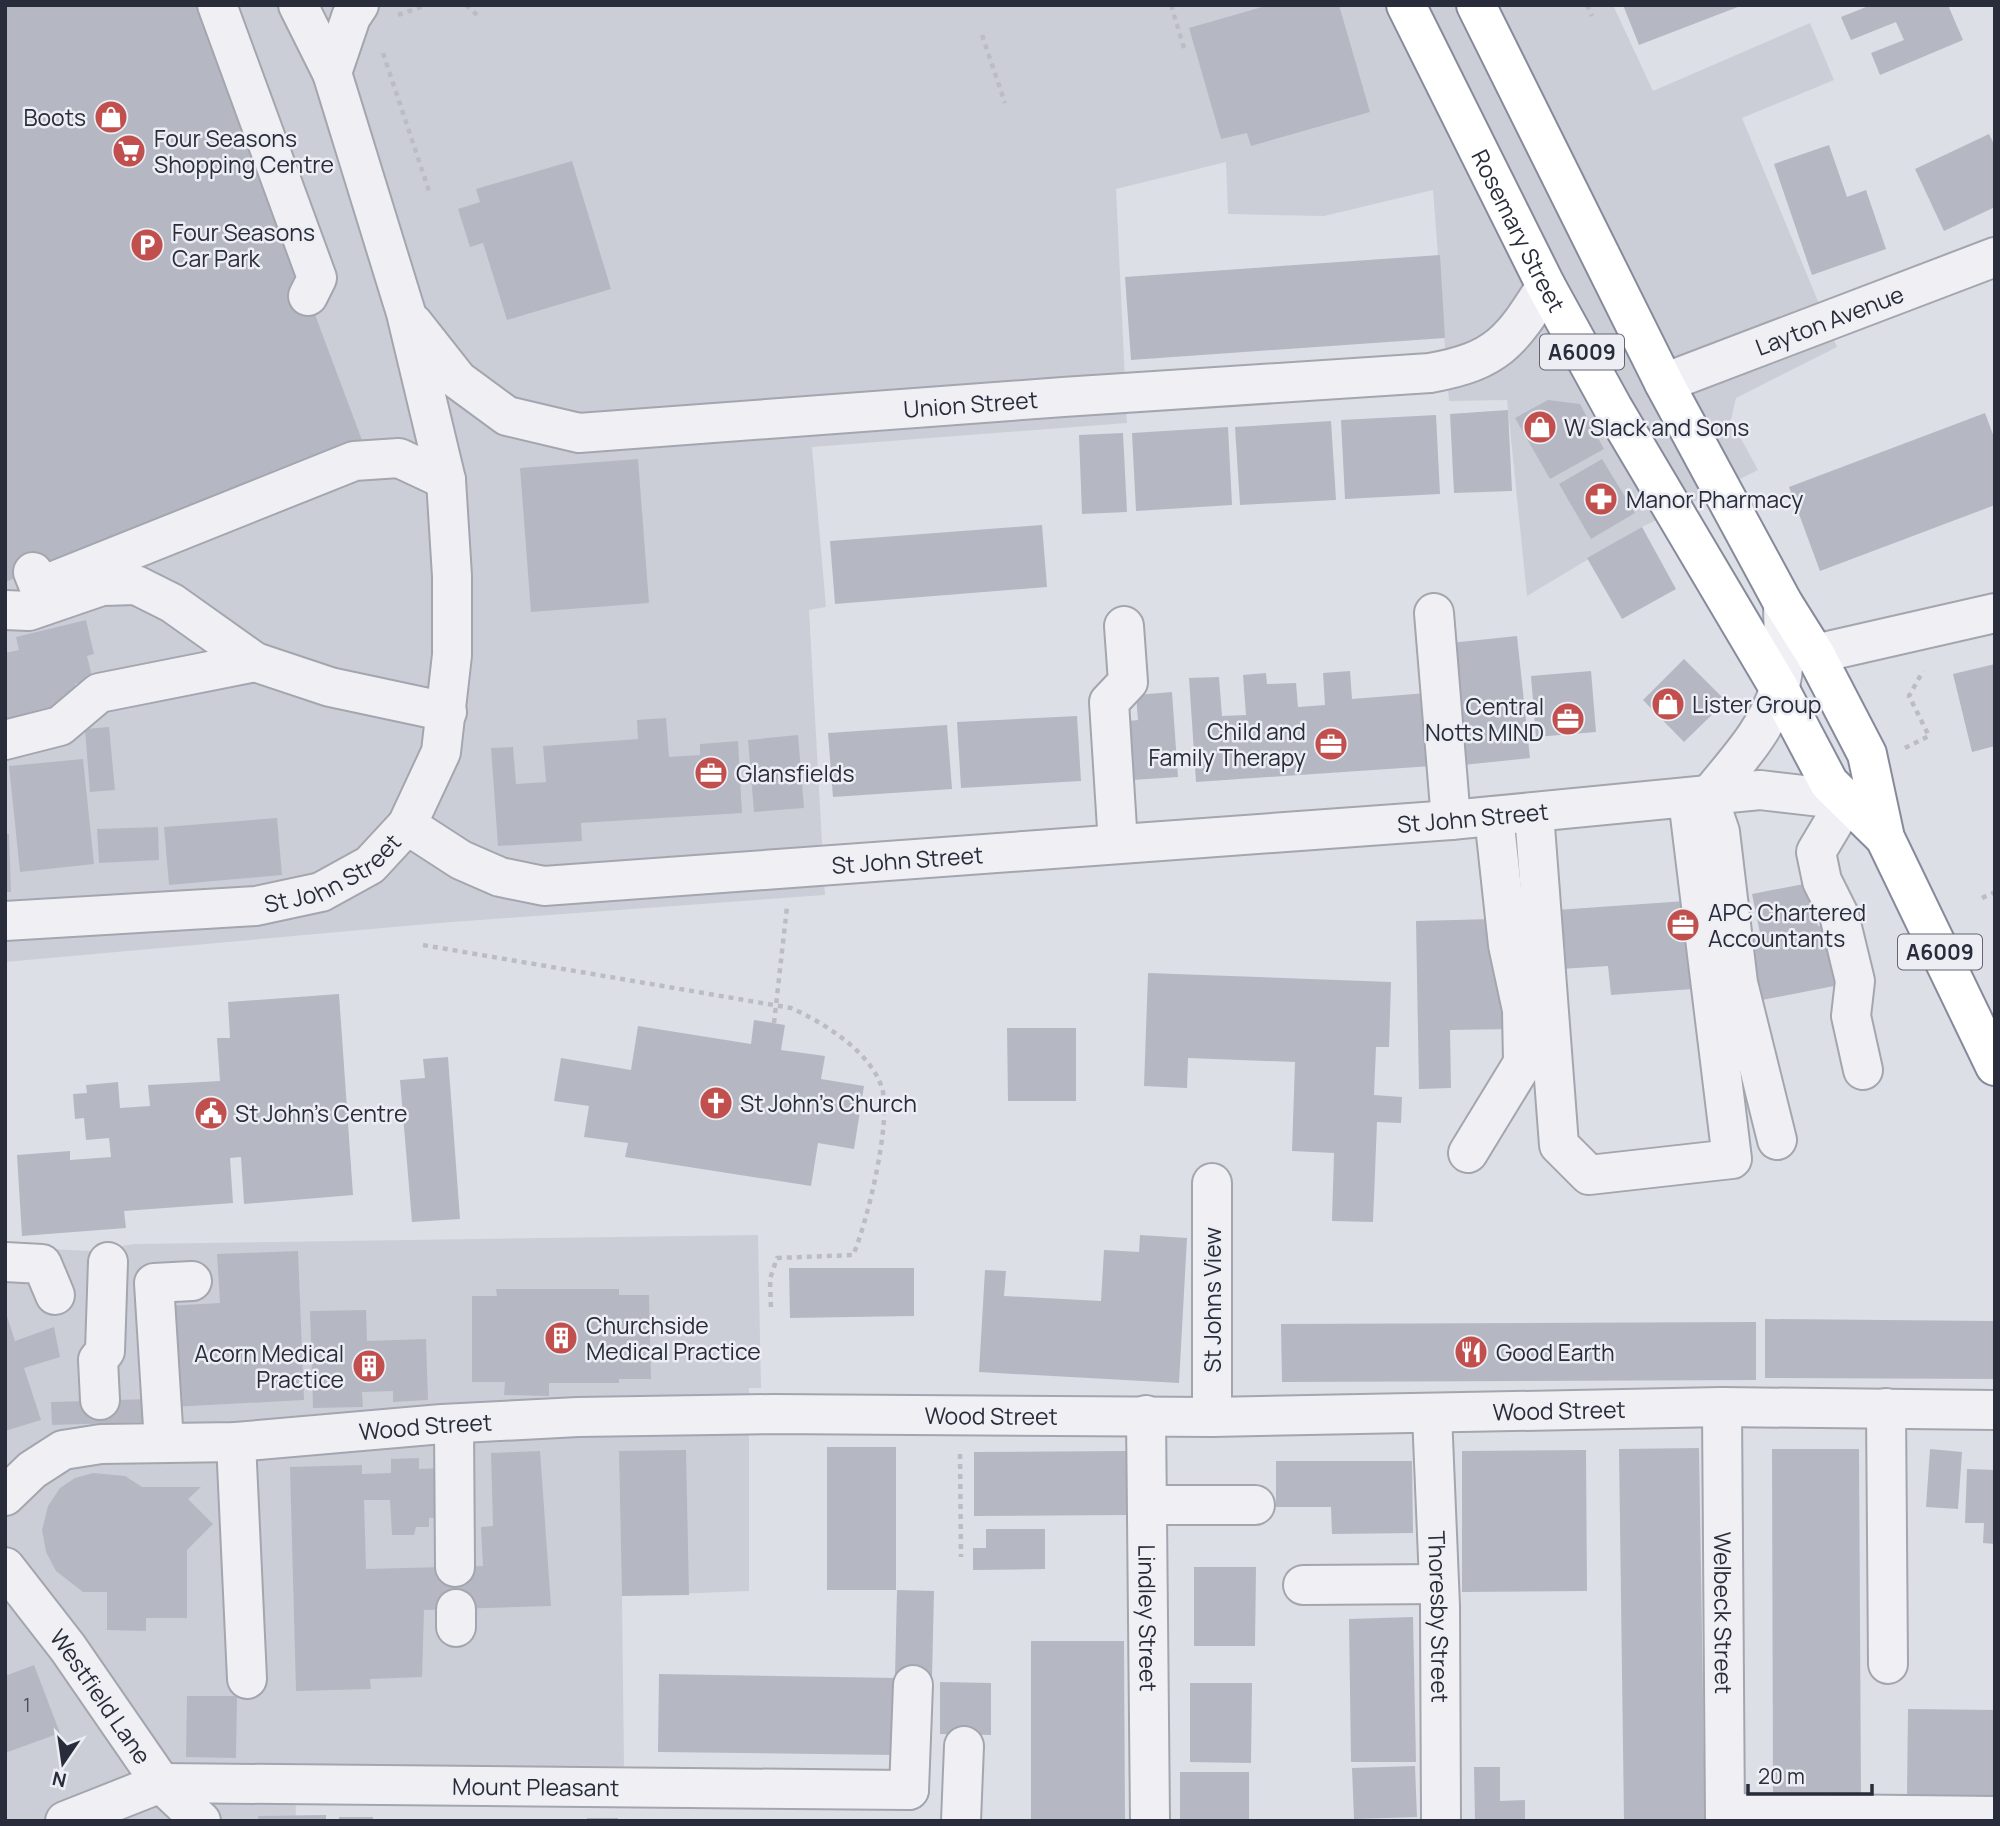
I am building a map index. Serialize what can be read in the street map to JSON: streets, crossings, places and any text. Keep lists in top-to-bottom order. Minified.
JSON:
{"streets":{"highway":["Rosemary Street","A6009"],"street":["Layton Avenue","Union Street","St John Street","St Johns View","Wood Street","Welbeck Street","Thoresby Street","Lindley Street","Westfield Lane","Mount Pleasant"]},"crossings":[["Rosemary Street","Layton Avenue"],["Rosemary Street","Union Street"],["Rosemary Street","St John Street"],["St Johns View","Wood Street"],["Wood Street","Welbeck Street"],["Wood Street","Thoresby Street"],["Wood Street","Lindley Street"],["Westfield Lane","Mount Pleasant"]],"places":{"shop":["Boots","W Slack and Sons","Lister Group"],"supermarket":["Four Seasons Shopping Centre"],"parking":["Four Seasons Car Park"],"pharmacy":["Manor Pharmacy"],"office":["Central Notts MIND","Child and Family Therapy","Glansfields","APC Chartered Accountants"],"church":["St John's Church"],"public building":["St John's Centre"],"building":["Churchside Medical Practice","Acorn Medical Practice"],"restaurant":["Good Earth"]},"house_numbers":["1"],"scale_bar":"20 m","north":"bottom"}
